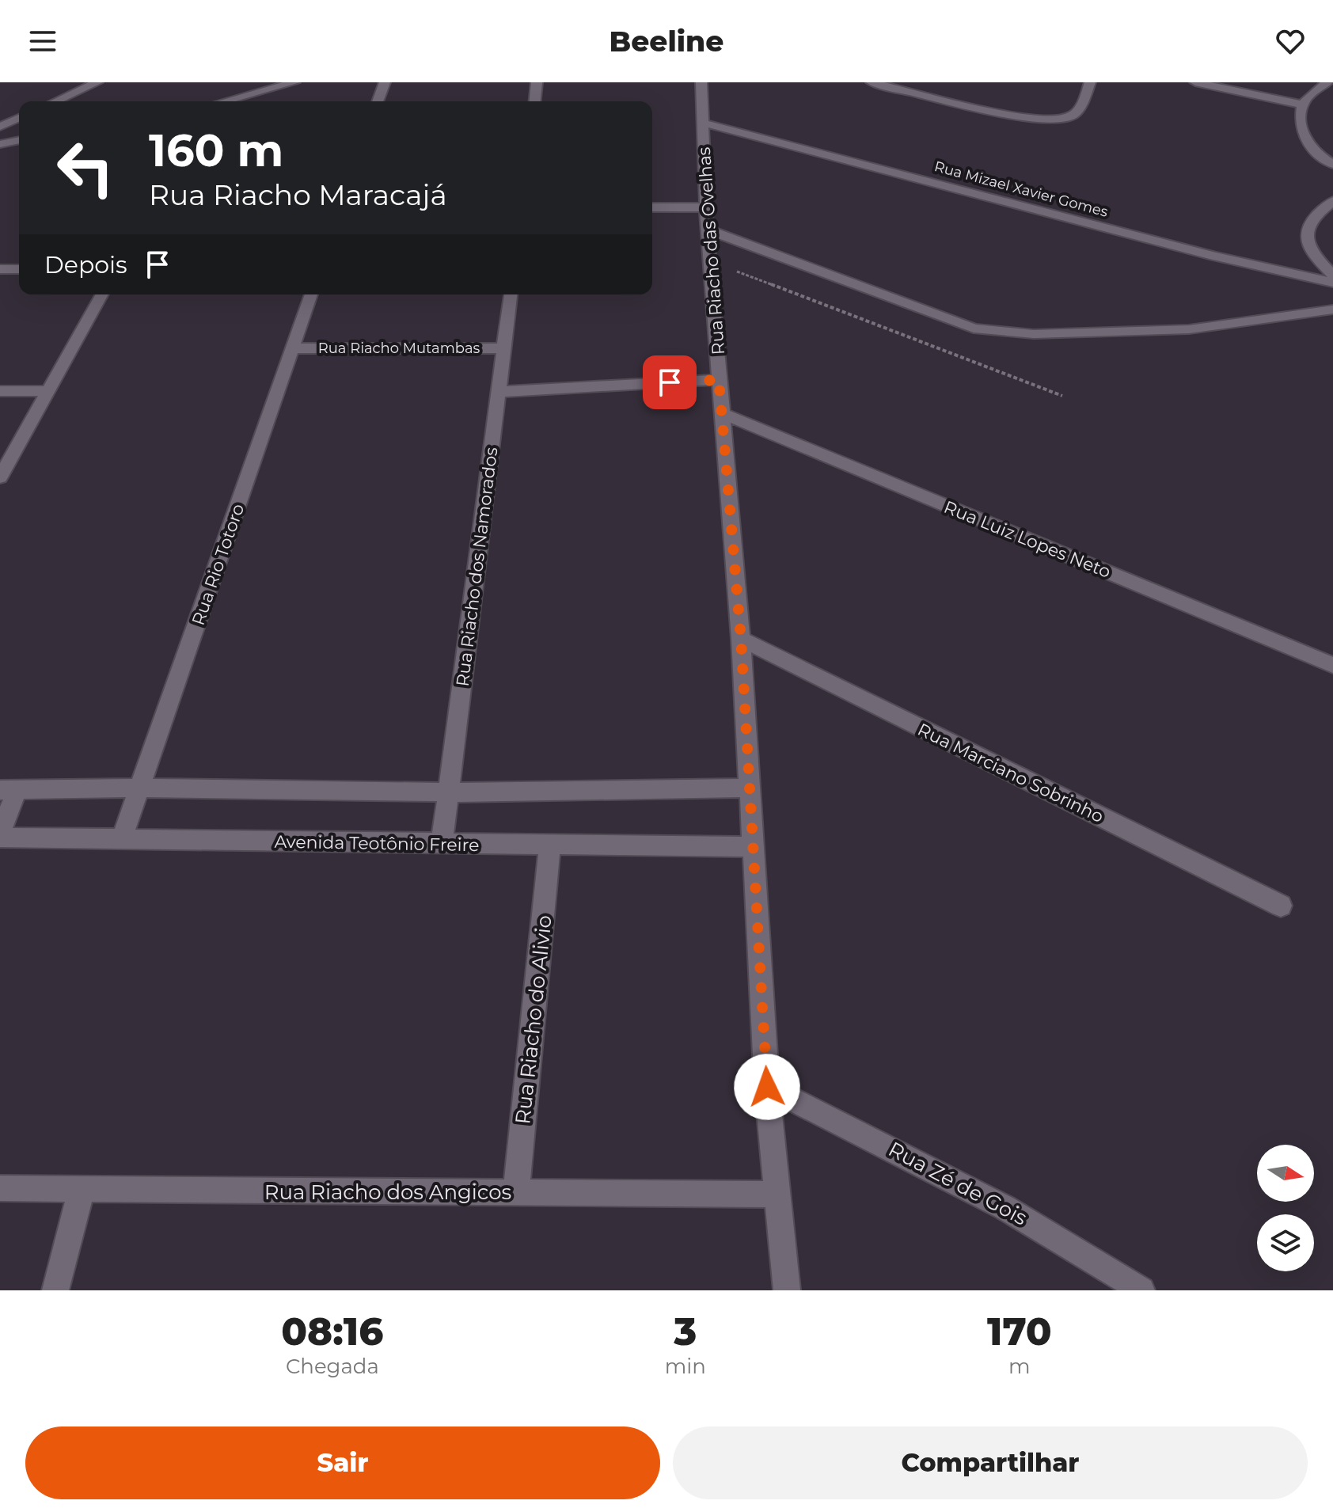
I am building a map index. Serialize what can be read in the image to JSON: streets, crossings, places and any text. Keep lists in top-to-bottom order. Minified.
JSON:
{"streets":{"street":["Rua Mizael Xavier Gomes","Rua Riacho das Ovelhas","Rua Riacho Mutambas","Rua Luiz Lopes Neto","Rua Rio Totoro","Rua Riacho dos Namorados","Rua Marciano Sobrinho","Avenida Teotônio Freire","Rua Riacho do Alivio","Rua Zé de Gois","Rua Riacho dos Angicos"]},"crossings":[["Rua Mizael Xavier Gomes","Rua Riacho das Ovelhas"],["Rua Riacho das Ovelhas","Rua Luiz Lopes Neto"],["Rua Riacho das Ovelhas","Rua Marciano Sobrinho"],["Rua Riacho das Ovelhas","Avenida Teotônio Freire"],["Rua Riacho das Ovelhas","Rua Zé de Gois"],["Rua Riacho das Ovelhas","Rua Riacho dos Angicos"],["Rua Riacho Mutambas","Rua Rio Totoro"],["Rua Riacho Mutambas","Rua Riacho dos Namorados"],["Rua Rio Totoro","Avenida Teotônio Freire"],["Rua Riacho dos Namorados","Avenida Teotônio Freire"],["Avenida Teotônio Freire","Rua Riacho do Alivio"],["Rua Riacho do Alivio","Rua Riacho dos Angicos"]],"north":"right","page":{"header":"Beeline","turn":["160 m","Rua Riacho Maracajá"],"then":"Depois","eta":["08:16","Chegada","3","min","170","m"],"buttons":["Sair","Compartilhar"]}}
